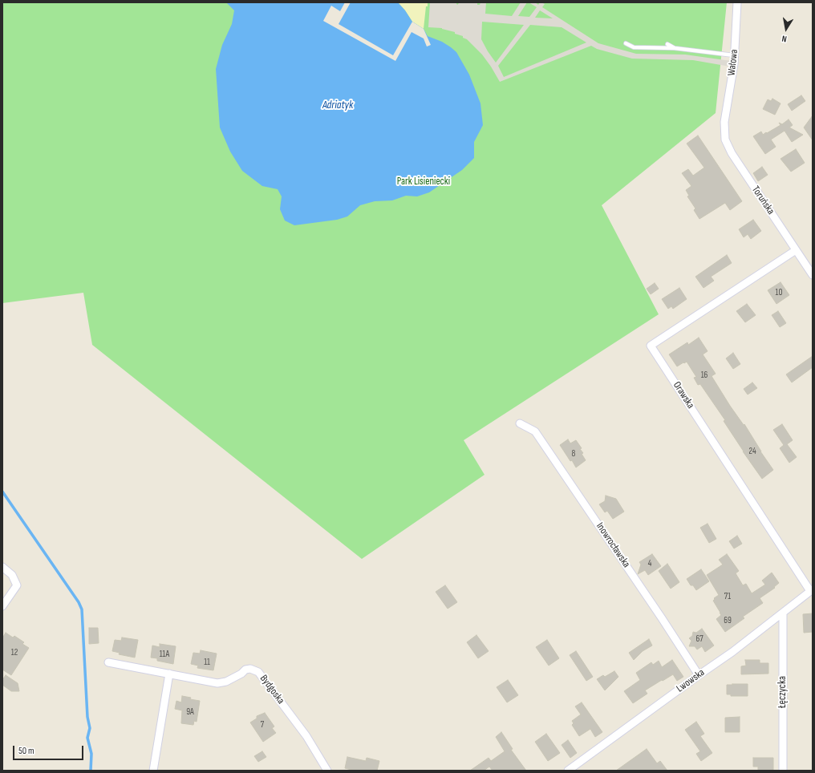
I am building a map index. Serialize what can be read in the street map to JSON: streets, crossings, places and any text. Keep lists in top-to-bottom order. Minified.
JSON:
{"streets":{"street":["Wałowa","Toruńska","Orawska","Inowrocławska","Lwowska","Bydgoska","Łęczycka"]},"crossings":[["Wałowa","Toruńska"],["Toruńska","Orawska"],["Orawska","Lwowska"],["Inowrocławska","Lwowska"],["Lwowska","Łęczycka"]],"water":["Adriatyk"],"parks":["Park Lisieniecki"],"house_numbers":["10","16","24","8","4","71","69","67","12","11A","11","9A","7"],"scale_bar":"50 m","north":"bottom"}
